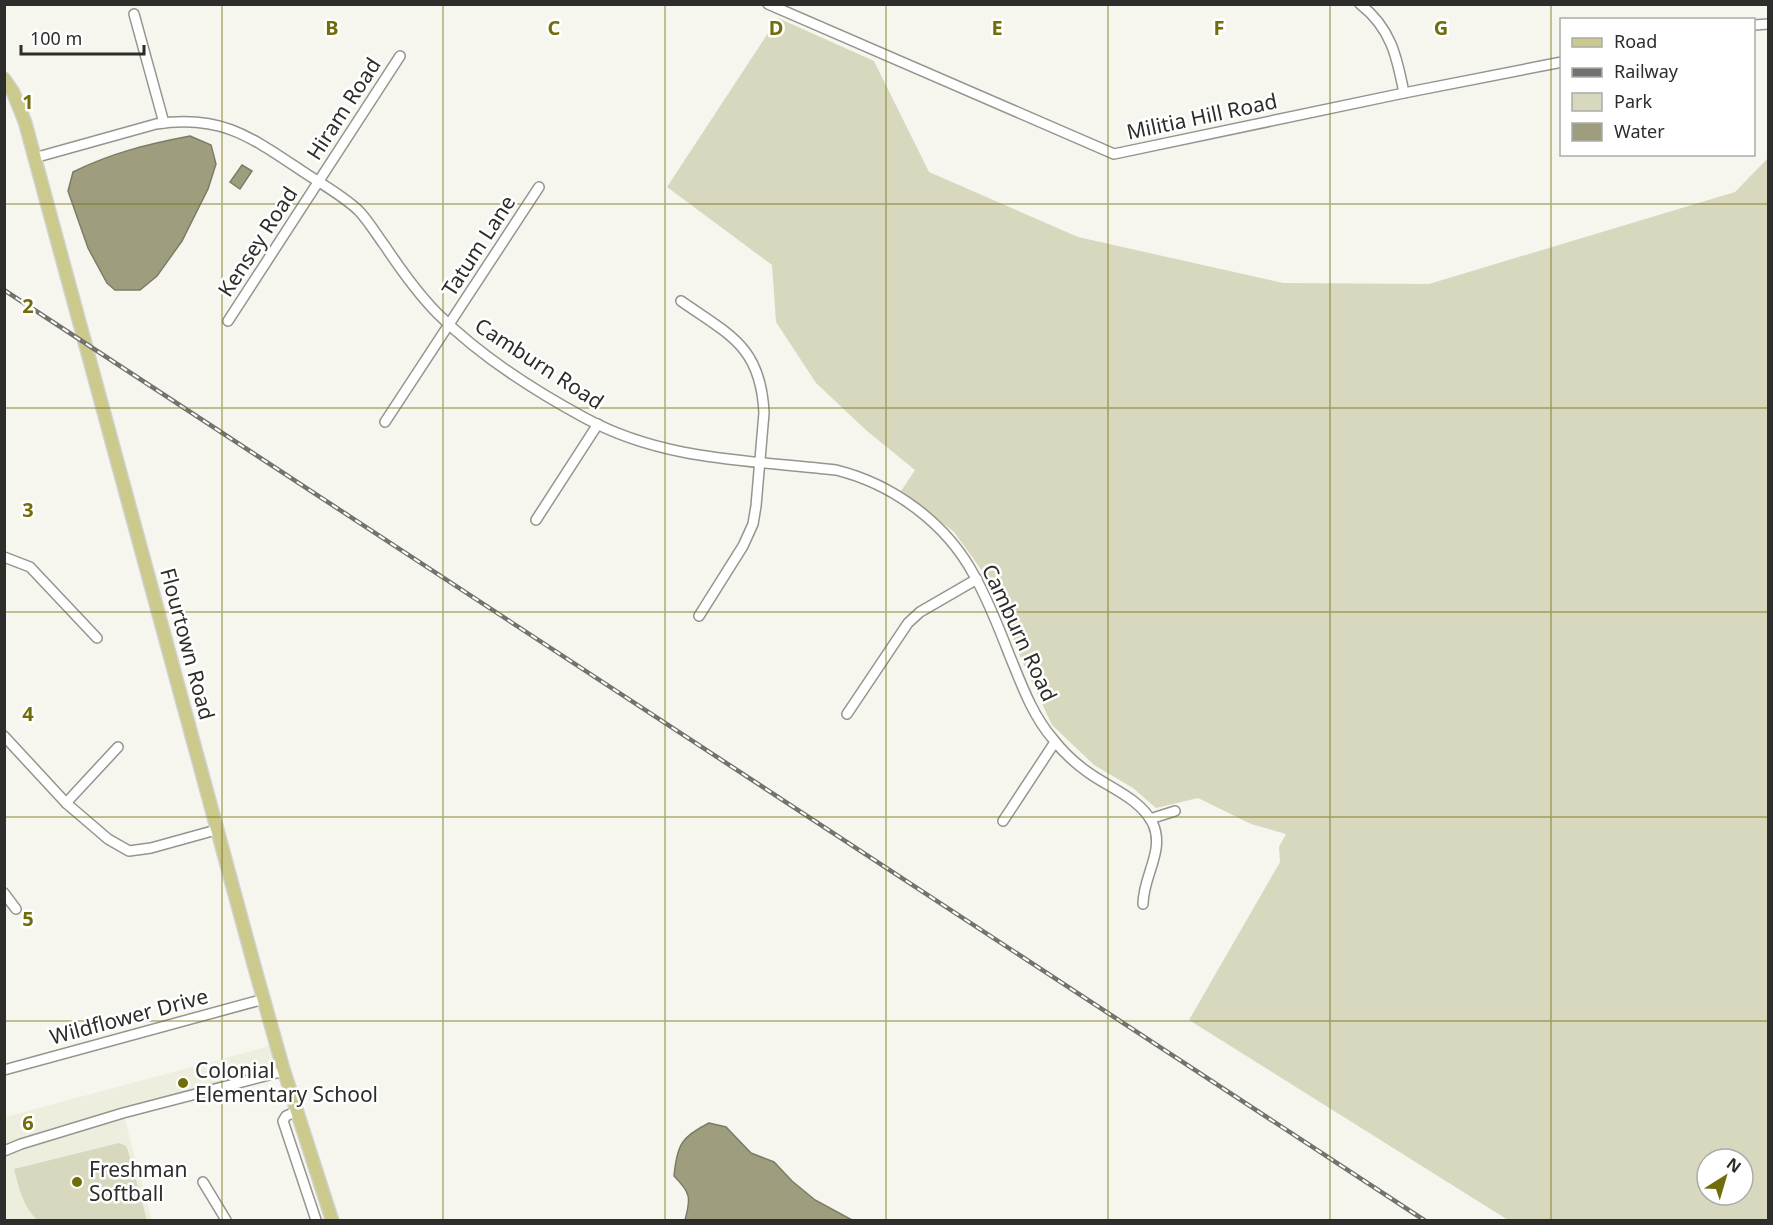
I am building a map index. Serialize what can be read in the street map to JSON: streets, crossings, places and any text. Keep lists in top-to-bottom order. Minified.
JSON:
{"streets":{"main road":["Flourtown Road"],"street":["Hiram Road","Militia Hill Road","Kensey Road","Tatum Lane","Camburn Road","Wildflower Drive"]},"crossings":[["Hiram Road","Kensey Road"],["Hiram Road","Camburn Road"],["Kensey Road","Camburn Road"],["Tatum Lane","Camburn Road"],["Camburn Road","Flourtown Road"],["Flourtown Road","Wildflower Drive"]],"places":["Colonial Elementary School","Freshman Softball"],"legend":["Road","Railway","Park","Water"],"scale_bar":"100 m","north":"top right","grid":{"columns":["B","C","D","E","F","G"],"rows":["1","2","3","4","5","6"]}}
